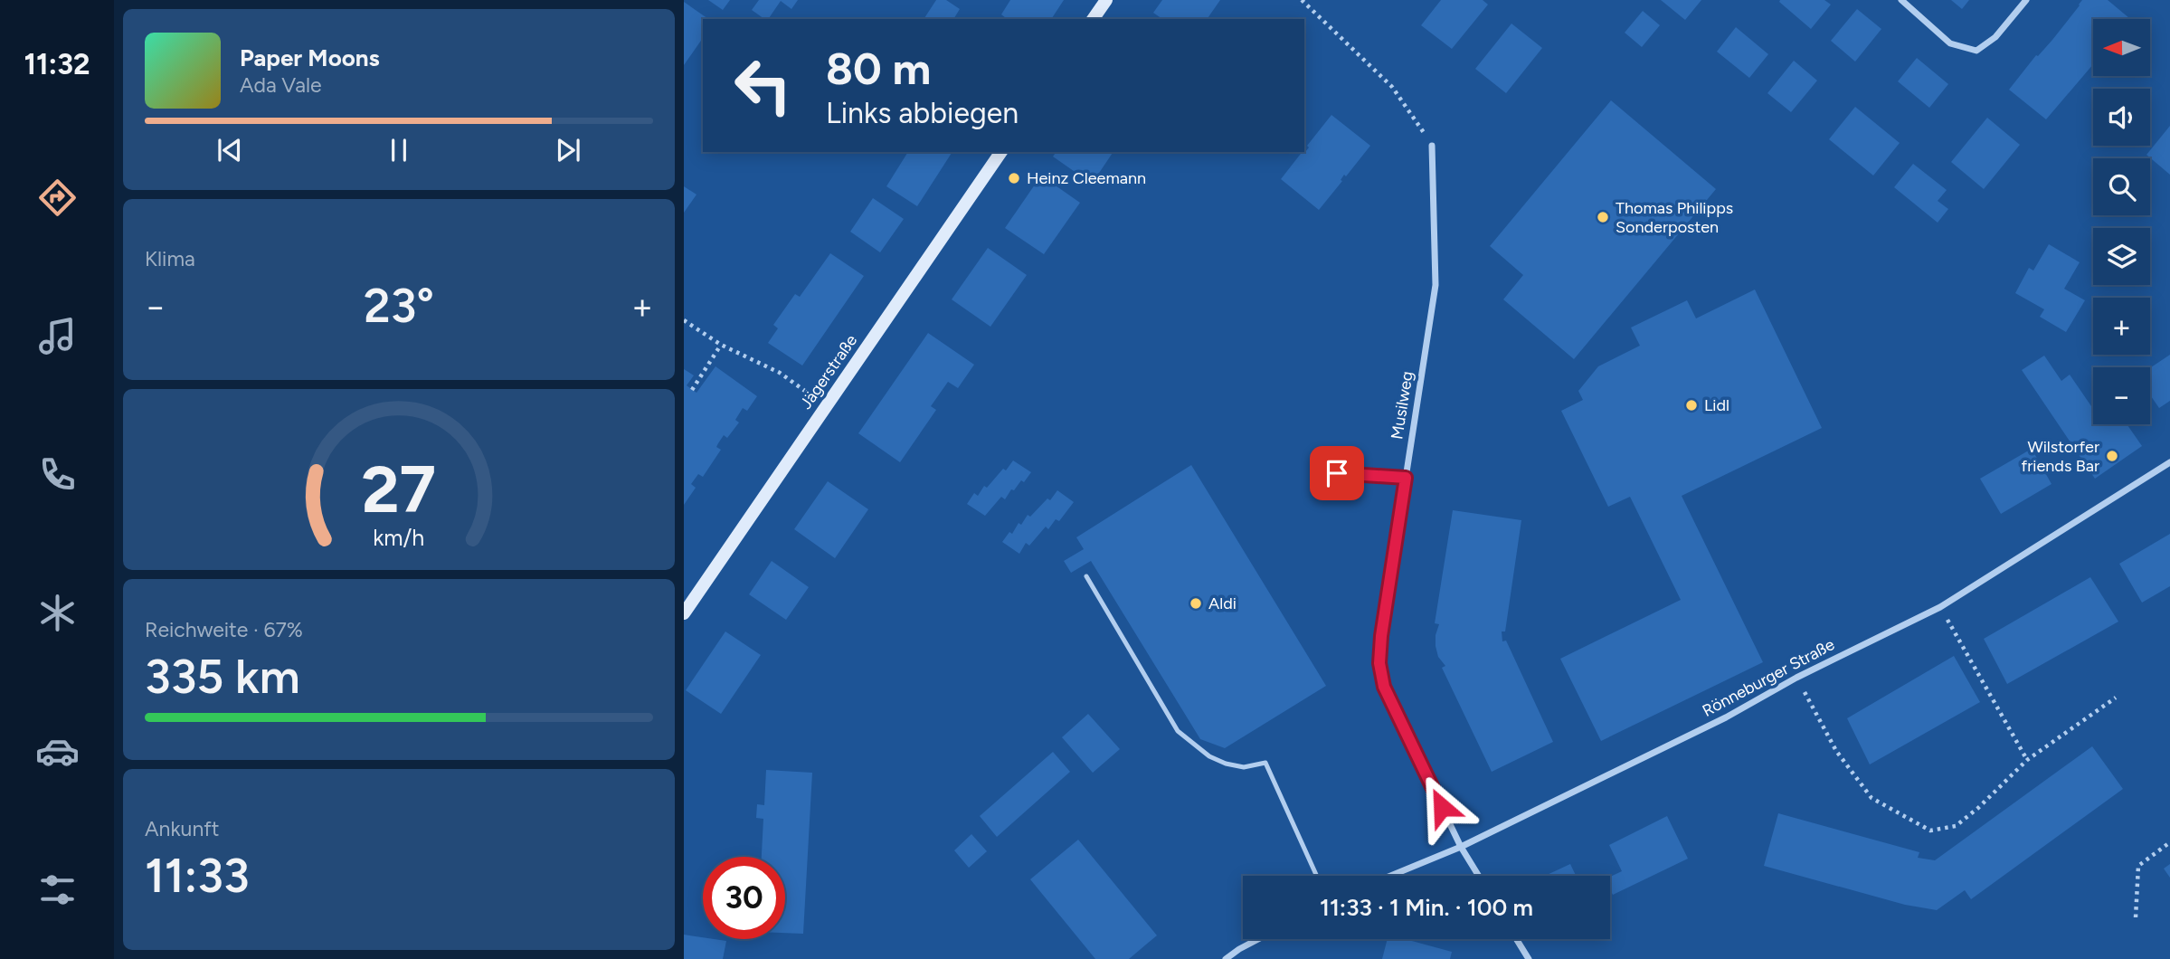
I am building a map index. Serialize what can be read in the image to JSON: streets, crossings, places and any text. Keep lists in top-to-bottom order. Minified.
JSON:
{"streets":{"street":["Jägerstraße","Musilweg","Rönneburger Straße"]},"crossings":[["Musilweg","Rönneburger Straße"]],"places":["Heinz Cleemann","Thomas Philipps Sonderposten","Lidl","Wilstorfer friends Bar","Aldi"],"north":"left","page":{"tabs":"11:32","map_buttons":["+","−"],"turn":["80 m","Links abbiegen"],"song":["Paper Moons","Ada Vale"],"tile":["Klima",["Reichweite · 67%","335 km"],["Ankunft","11:33"]],"heat":["−","23°","+"],"limit":"30","trip":"11:33 · 1 Min. · 100 m","gauge":["27","km/h"]}}
